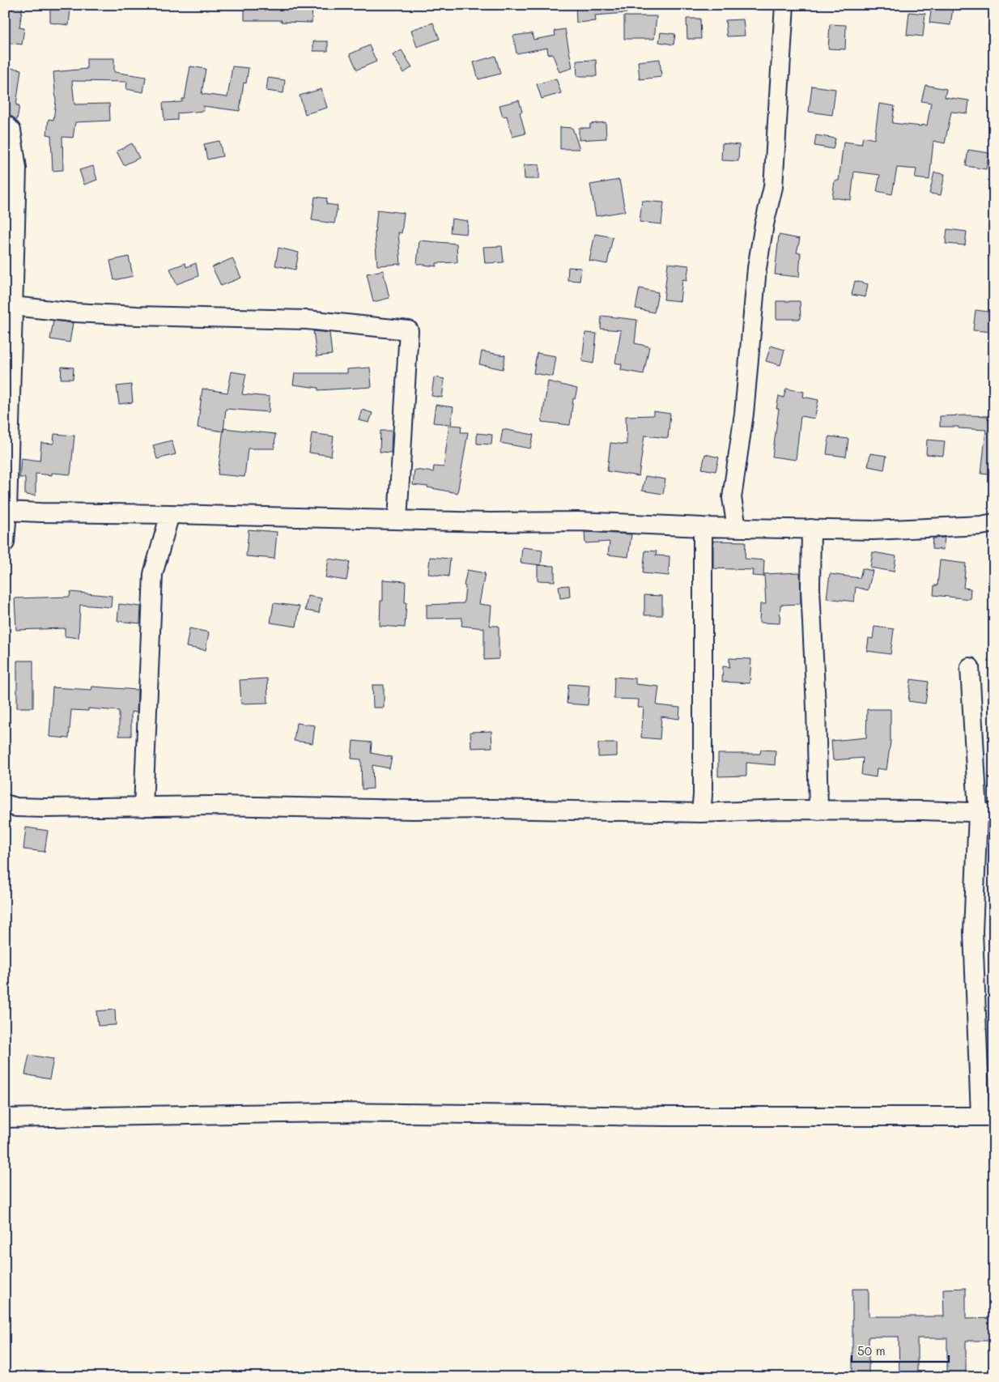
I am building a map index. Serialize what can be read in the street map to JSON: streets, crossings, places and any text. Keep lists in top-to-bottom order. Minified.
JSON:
{"scale_bar":"50 m"}
